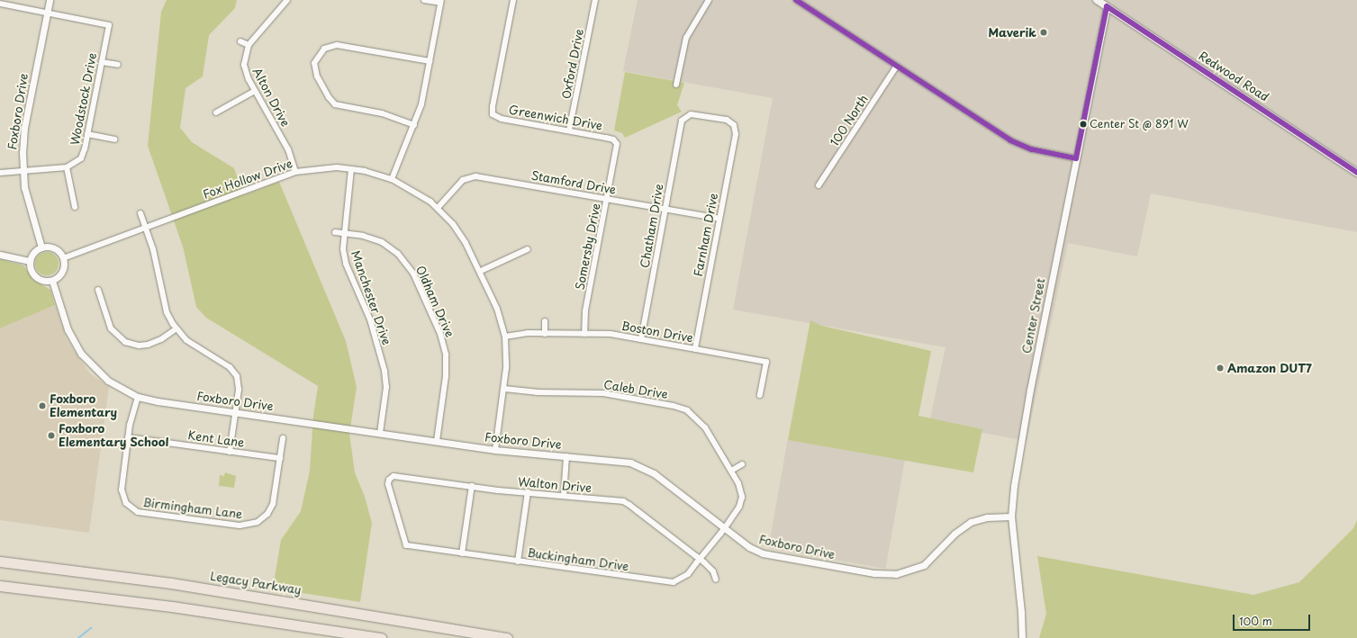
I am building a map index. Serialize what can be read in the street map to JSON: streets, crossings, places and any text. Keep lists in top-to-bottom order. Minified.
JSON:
{"streets":{"highway":["Legacy Parkway"],"main road":["Redwood Road"],"street":["Oxford Drive","Alton Drive","Woodstock Drive","Foxboro Drive","Greenwich Drive","100 North","Fox Hollow Drive","Stamford Drive","Chatham Drive","Farnham Drive","Somersby Drive","Manchester Drive","Oldham Drive","Center Street","Boston Drive","Caleb Drive","Kent Lane","Walton Drive","Birmingham Lane","Buckingham Drive"]},"crossings":[["Oxford Drive","Greenwich Drive"],["Redwood Road","Center Street"],["Alton Drive","Fox Hollow Drive"],["Woodstock Drive","Foxboro Drive"],["Foxboro Drive","Fox Hollow Drive"],["Foxboro Drive","Manchester Drive"],["Foxboro Drive","Oldham Drive"],["Foxboro Drive","Center Street"],["Foxboro Drive","Caleb Drive"],["Foxboro Drive","Birmingham Lane"],["Foxboro Drive","Buckingham Drive"],["Greenwich Drive","Somersby Drive"],["Fox Hollow Drive","Stamford Drive"],["Fox Hollow Drive","Manchester Drive"],["Fox Hollow Drive","Boston Drive"],["Fox Hollow Drive","Caleb Drive"],["Stamford Drive","Chatham Drive"],["Stamford Drive","Farnham Drive"],["Stamford Drive","Somersby Drive"],["Chatham Drive","Farnham Drive"],["Chatham Drive","Boston Drive"],["Farnham Drive","Boston Drive"],["Somersby Drive","Boston Drive"],["Manchester Drive","Oldham Drive"],["Caleb Drive","Buckingham Drive"],["Kent Lane","Birmingham Lane"],["Walton Drive","Buckingham Drive"]],"places":["Maverik","Center St @ 891 W","Amazon DUT7","Foxboro Elementary","Foxboro Elementary School"],"scale_bar":"100 m"}
